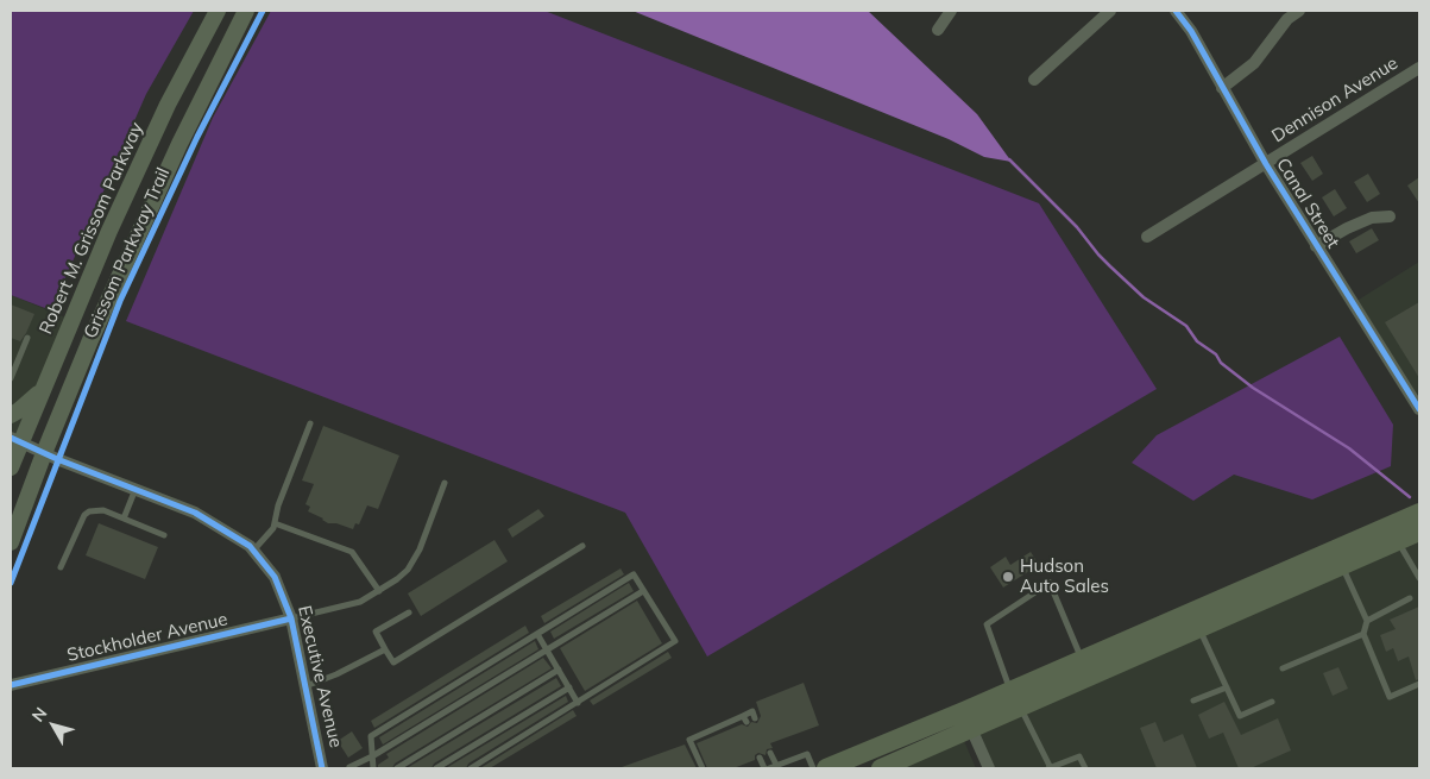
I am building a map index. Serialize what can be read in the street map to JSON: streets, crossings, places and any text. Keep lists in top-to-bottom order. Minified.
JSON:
{"streets":{"main road":["Robert M. Grissom Parkway"],"street":["Dennison Avenue","Canal Street","Stockholder Avenue","Executive Avenue"],"cycle path":["Grissom Parkway Trail"]},"crossings":[["Dennison Avenue","Canal Street"],["Robert M. Grissom Parkway","Executive Avenue"],["Stockholder Avenue","Executive Avenue"]],"places":["Hudson Auto Sales"],"north":"top left"}
